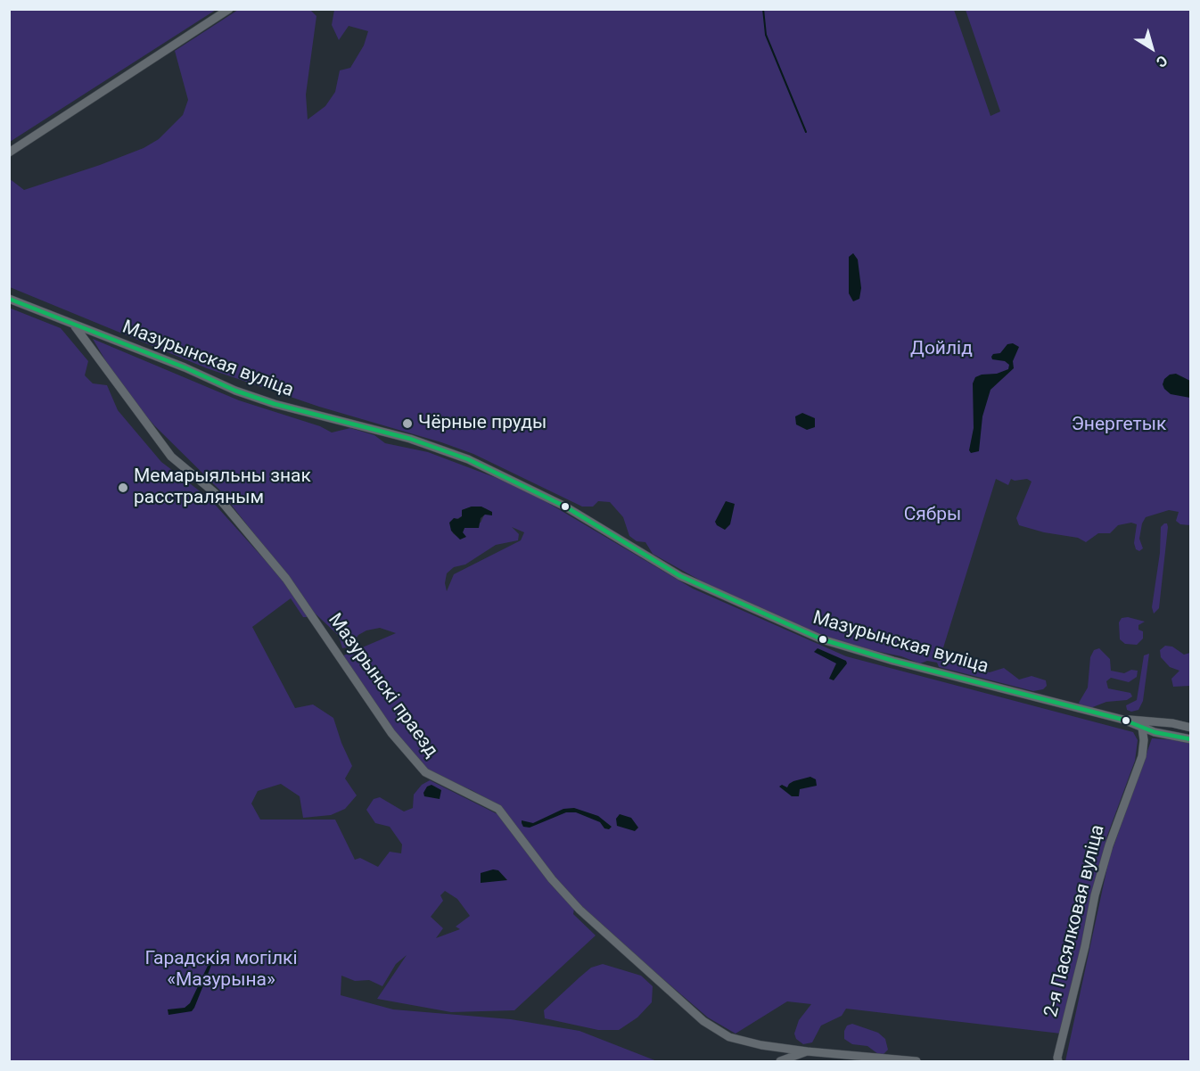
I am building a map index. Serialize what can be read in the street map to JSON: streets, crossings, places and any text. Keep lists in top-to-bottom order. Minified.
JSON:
{"streets":{"street":["Мазурынская вуліца","Мазурынскі праезд","2-я Пасялковая вуліца"]},"crossings":[["Мазурынская вуліца","Мазурынскі праезд"],["Мазурынская вуліца","2-я Пасялковая вуліца"]],"parks":["Дойлід","Энергетык","Сябры","Гарадскія могілкі «Мазурына»"],"places":["Чёрные пруды","Мемарыяльны знак расстраляным"],"north":"bottom right"}
